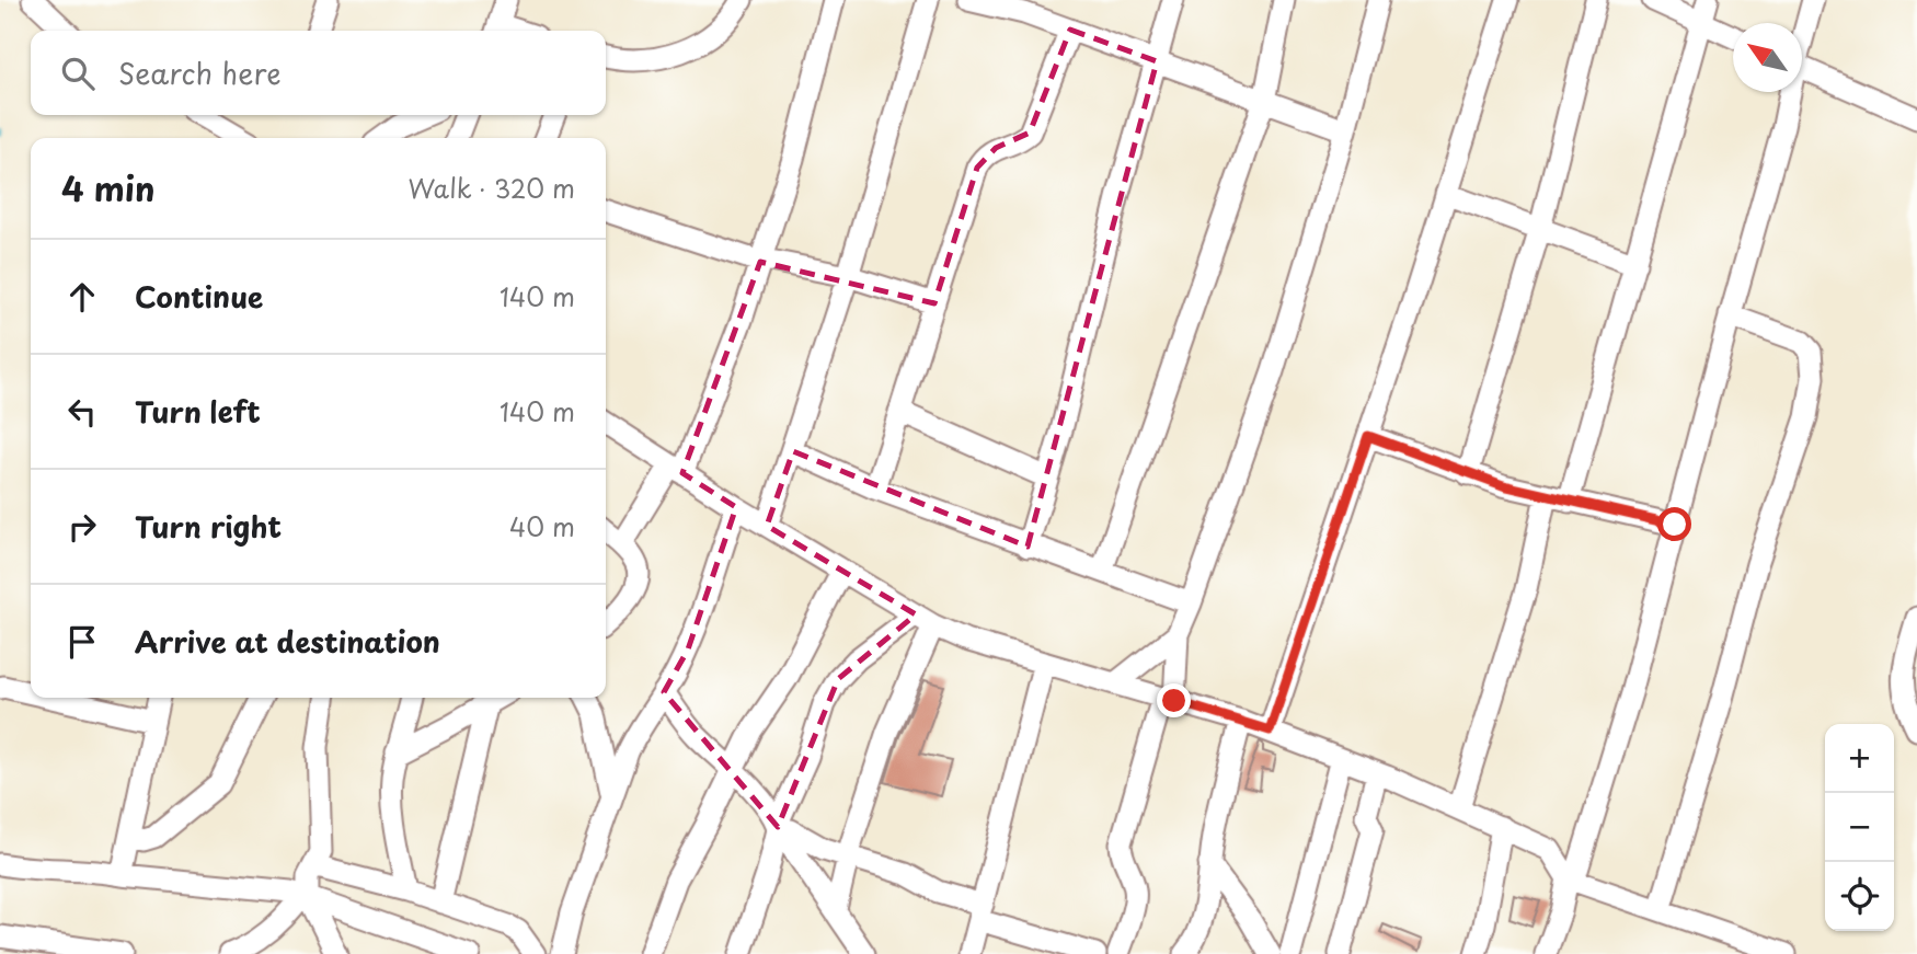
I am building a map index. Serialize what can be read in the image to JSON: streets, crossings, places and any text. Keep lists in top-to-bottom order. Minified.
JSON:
{"north":"top left","page":{"search":"Search here","heading":["4 min","Walk · 320 m"],"list":[["Continue","140 m"],["Turn left","140 m"],["Turn right","40 m"],"Arrive at destination"],"map_buttons":["+","−"]}}
